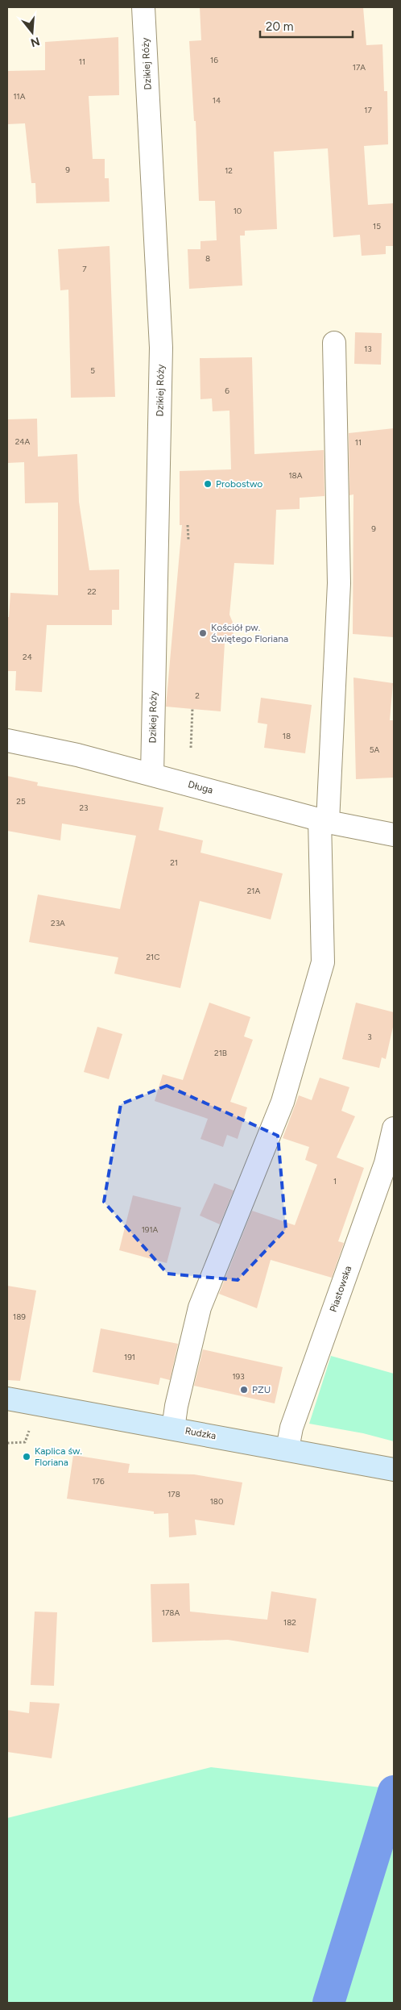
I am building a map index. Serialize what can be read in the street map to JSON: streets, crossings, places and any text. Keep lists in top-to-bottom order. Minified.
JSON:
{"streets":{"main road":["Rudzka"],"street":["Dzikiej Róży","Długa","Piastowska"]},"crossings":[["Dzikiej Róży","Długa"],["Piastowska","Rudzka"]],"places":["Probostwo","Kościół pw. Świętego Floriana","PZU","Kaplica św. Floriana"],"house_numbers":["16","11","17A","11A","14","17","9","12","10","15","8","7","13","5","6","24A","11","18A","9","22","24","2","18","5A","25","23","21","21A","23A","21C","3","21B","1","191A","189","191","193","176","178","180","178A","182"],"scale_bar":"20 m","north":"bottom"}
